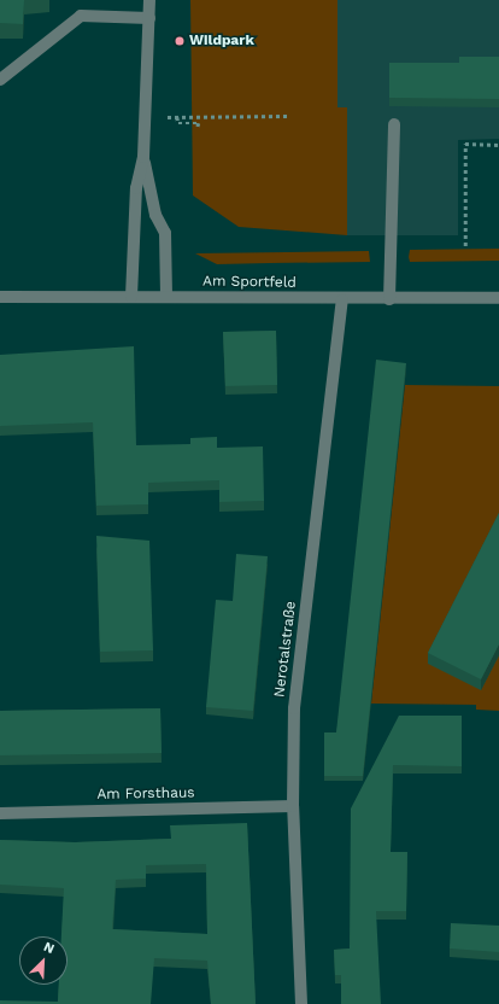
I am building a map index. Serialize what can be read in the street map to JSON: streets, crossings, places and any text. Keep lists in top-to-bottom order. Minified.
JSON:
{"streets":{"street":["Am Sportfeld","Nerotalstraße","Am Forsthaus"]},"crossings":[["Am Sportfeld","Nerotalstraße"],["Nerotalstraße","Am Forsthaus"]],"places":["Wildpark"],"north":"top right"}
